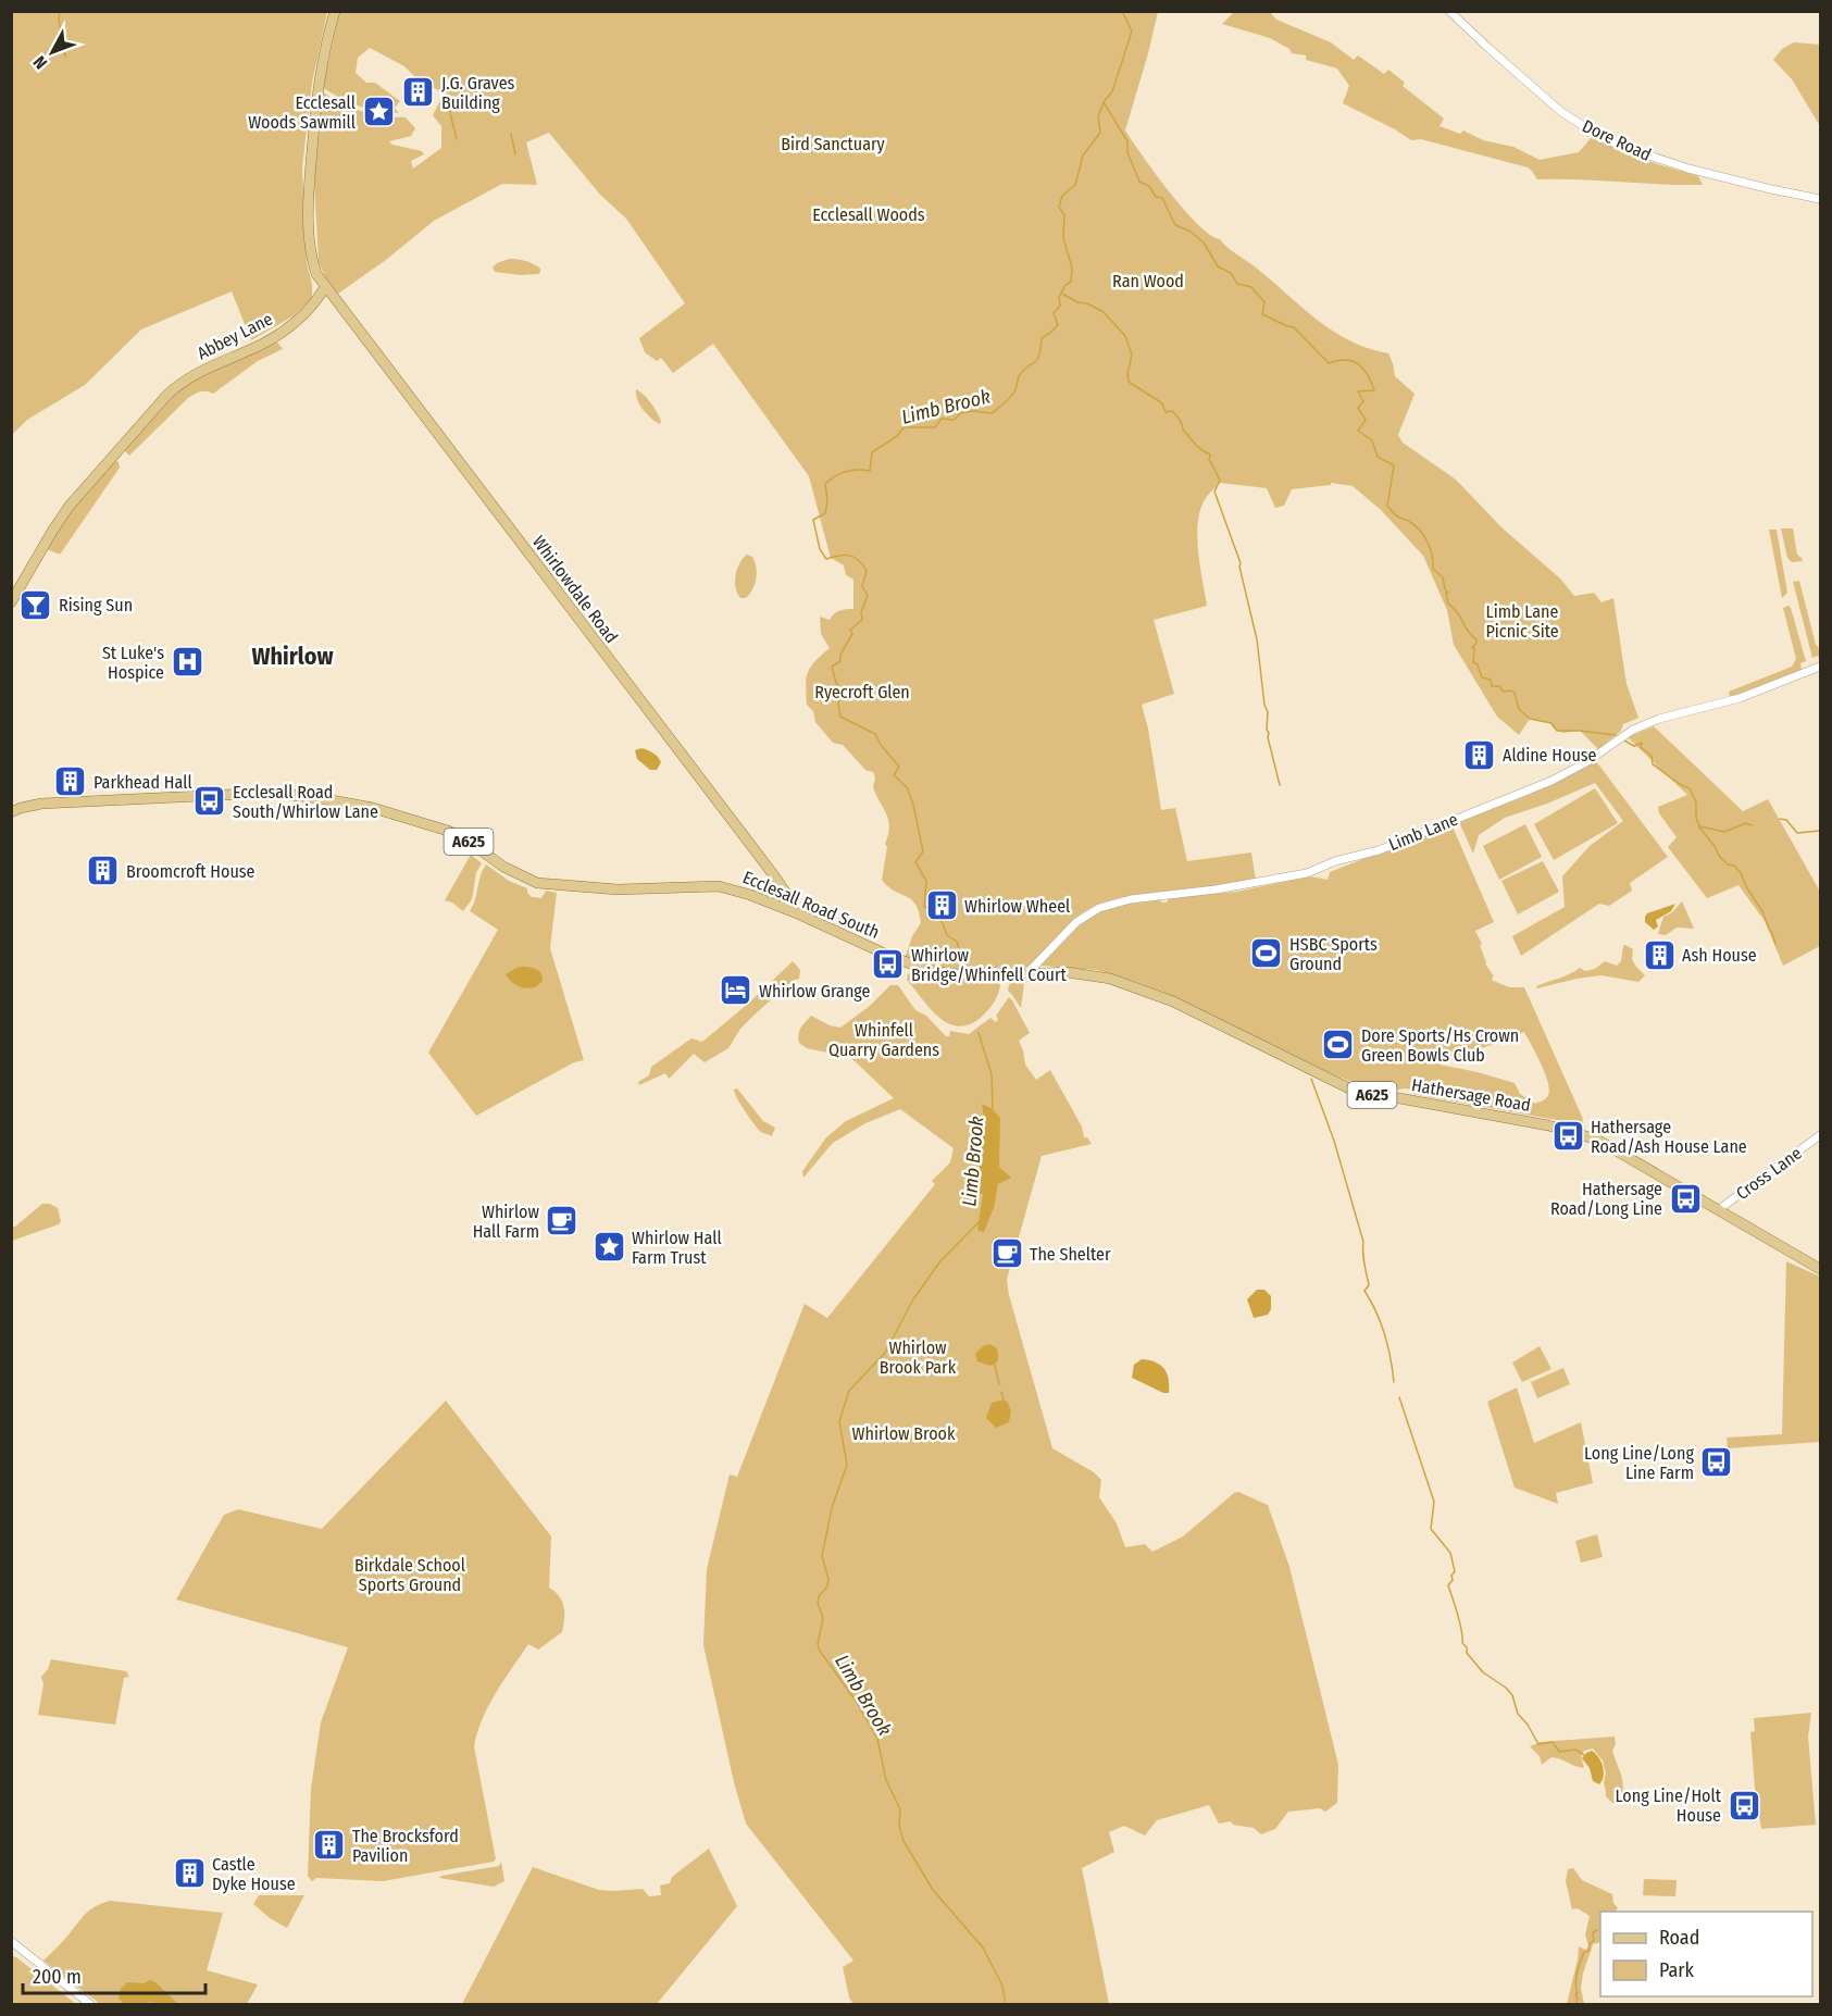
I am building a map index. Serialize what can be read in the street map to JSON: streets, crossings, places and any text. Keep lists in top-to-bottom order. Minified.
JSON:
{"streets":{"main road":["Abbey Lane","Whirlowdale Road","A625","Ecclesall Road South","Hathersage Road"],"street":["Dore Road","Limb Lane","Cross Lane"]},"crossings":[["Abbey Lane","Whirlowdale Road"],["Whirlowdale Road","Ecclesall Road South"],["Limb Lane","Ecclesall Road South"],["Limb Lane","Hathersage Road"],["A625","Hathersage Road"],["A625","Cross Lane"],["Ecclesall Road South","Hathersage Road"],["Hathersage Road","Cross Lane"]],"districts":["Whirlow"],"water":["Limb Brook"],"parks":["Bird Sanctuary","Ecclesall Woods","Ran Wood","Limb Lane Picnic Site","Ryecroft Glen","Whinfell Quarry Gardens","Whirlow Brook Park","Whirlow Brook","Birkdale School Sports Ground"],"places":{"building":["J.G. Graves Building","Aldine House","Parkhead Hall","Broomcroft House","Whirlow Wheel","Ash House","The Brocksford Pavilion","Castle Dyke House"],"place":["Ecclesall Woods Sawmill","Whirlow Hall Farm Trust"],"bar":["Rising Sun"],"hospital":["St Luke's Hospice"],"bus stop":["Ecclesall Road South/Whirlow Lane","Whirlow Bridge/Whinfell Court","Hathersage Road/Ash House Lane","Hathersage Road/Long Line","Long Line/Long Line Farm","Long Line/Holt House"],"sports":["HSBC Sports Ground","Dore Sports/Hs Crown Green Bowls Club"],"hotel":["Whirlow Grange"],"cafe":["Whirlow Hall Farm","The Shelter"]},"legend":["Road","Park"],"scale_bar":"200 m","north":"bottom left"}
